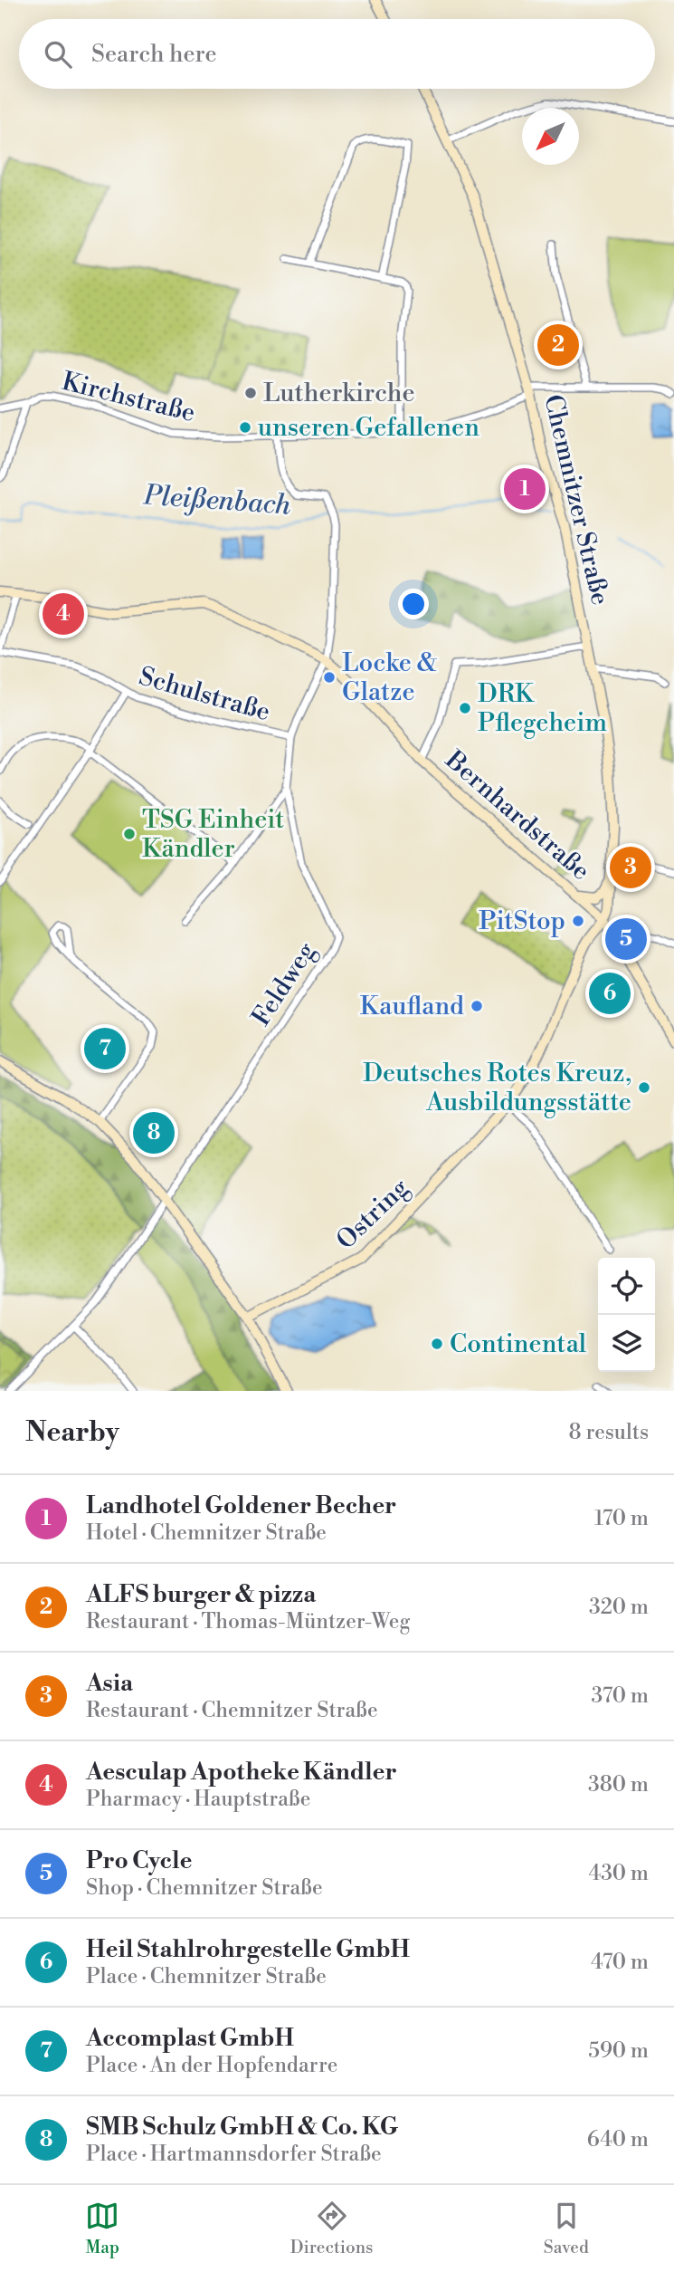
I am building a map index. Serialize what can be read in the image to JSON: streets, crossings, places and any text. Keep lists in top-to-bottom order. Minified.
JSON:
{"streets":{"main road":["Chemnitzer Straße","Bernhardstraße","Ostring"],"street":["Kirchstraße","Schulstraße","Feldweg"]},"crossings":[["Kirchstraße","Chemnitzer Straße"],["Kirchstraße","Feldweg"],["Chemnitzer Straße","Bernhardstraße"],["Chemnitzer Straße","Ostring"],["Schulstraße","Feldweg"],["Bernhardstraße","Ostring"]],"water":["Pleißenbach"],"places":["Lutherkirche","unseren Gefallenen","Locke & Glatze","DRK Pflegeheim","TSG Einheit Kändler","PitStop","Kaufland","Deutsches Rotes Kreuz, Ausbildungsstätte","Continental"],"north":"bottom left","page":{"search":"Search here","pins":["2","1","4","3","5","6","7","8"],"heading":["Nearby","8 results"],"list":[{"mark":"1","name":"Landhotel Goldener Becher","note":"Hotel · Chemnitzer Straße","value":"170 m"},{"mark":"2","name":"ALFS burger & pizza","note":"Restaurant · Thomas-Müntzer-Weg","value":"320 m"},{"mark":"3","name":"Asia","note":"Restaurant · Chemnitzer Straße","value":"370 m"},{"mark":"4","name":"Aesculap Apotheke Kändler","note":"Pharmacy · Hauptstraße","value":"380 m"},{"mark":"5","name":"Pro Cycle","note":"Shop · Chemnitzer Straße","value":"430 m"},{"mark":"6","name":"Heil Stahlrohrgestelle GmbH","note":"Place · Chemnitzer Straße","value":"470 m"},{"mark":"7","name":"Accomplast GmbH","note":"Place · An der Hopfendarre","value":"590 m"},{"mark":"8","name":"SMB Schulz GmbH & Co. KG","note":"Place · Hartmannsdorfer Straße","value":"640 m"}],"nav":["Map","Directions","Saved"]}}
